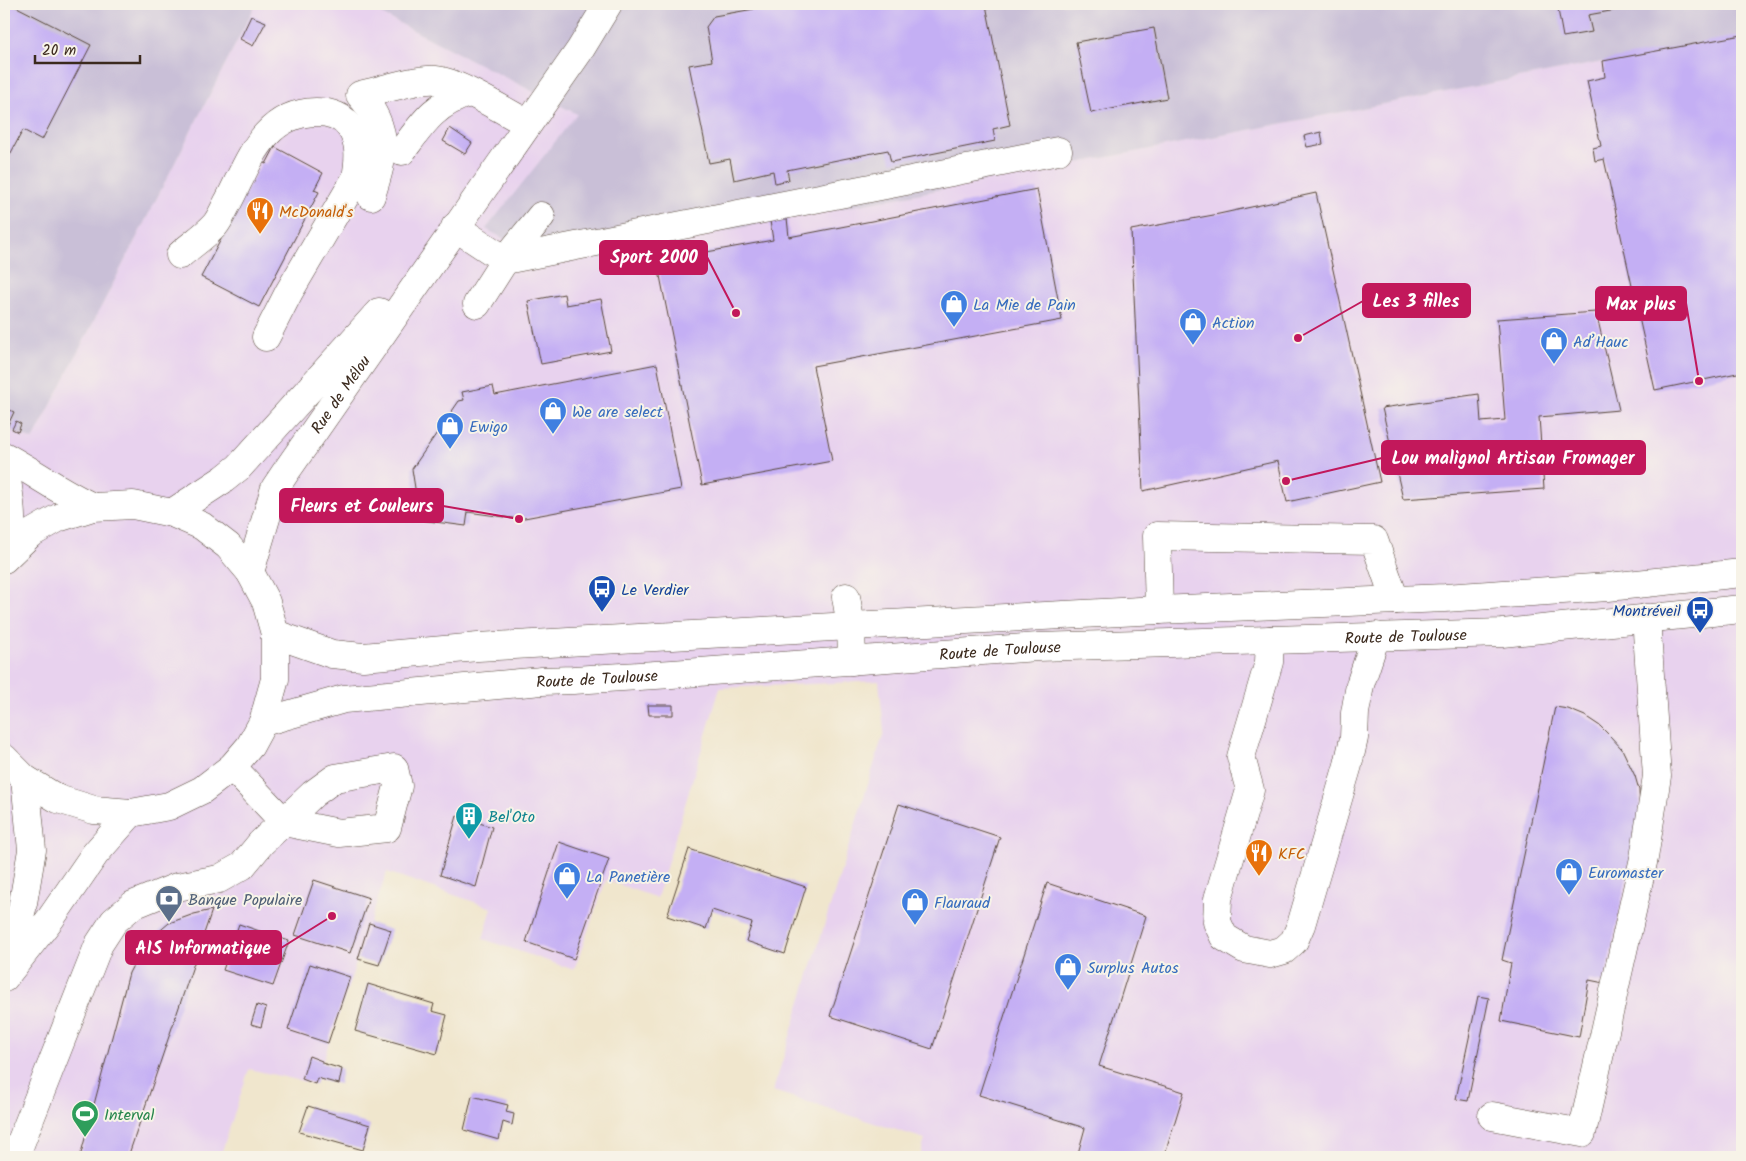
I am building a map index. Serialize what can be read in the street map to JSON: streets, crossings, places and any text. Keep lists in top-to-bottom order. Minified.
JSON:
{"streets":{"main road":["Rue de Mélou","Route de Toulouse"]},"places":{"restaurant":["McDonald's","KFC"],"other":["Sport 2000","Les 3 filles","Max plus","Lou malignol Artisan Fromager","Fleurs et Couleurs","AIS Informatique"],"shop":["La Mie de Pain","Action","Ad’Hauc","We are select","Ewigo","Euromaster","La Panetière","Flauraud","Surplus Autos"],"bus stop":["Le Verdier","Montréveil"],"building":["Bel'Oto"],"bank":["Banque Populaire"],"sports":["Interval"]},"scale_bar":"20 m"}
